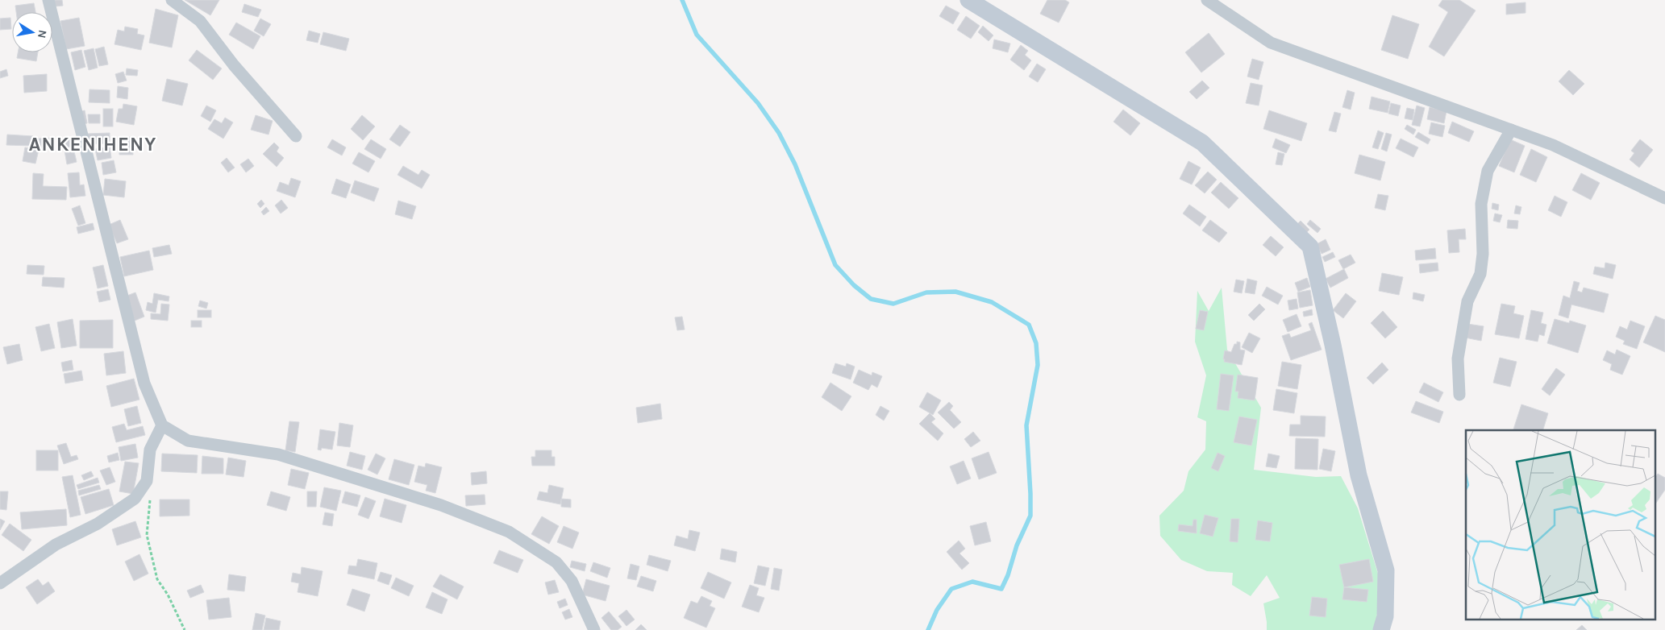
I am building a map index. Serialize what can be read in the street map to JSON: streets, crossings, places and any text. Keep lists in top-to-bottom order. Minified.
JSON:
{"districts":["ANKENIHENY"],"north":"right"}
